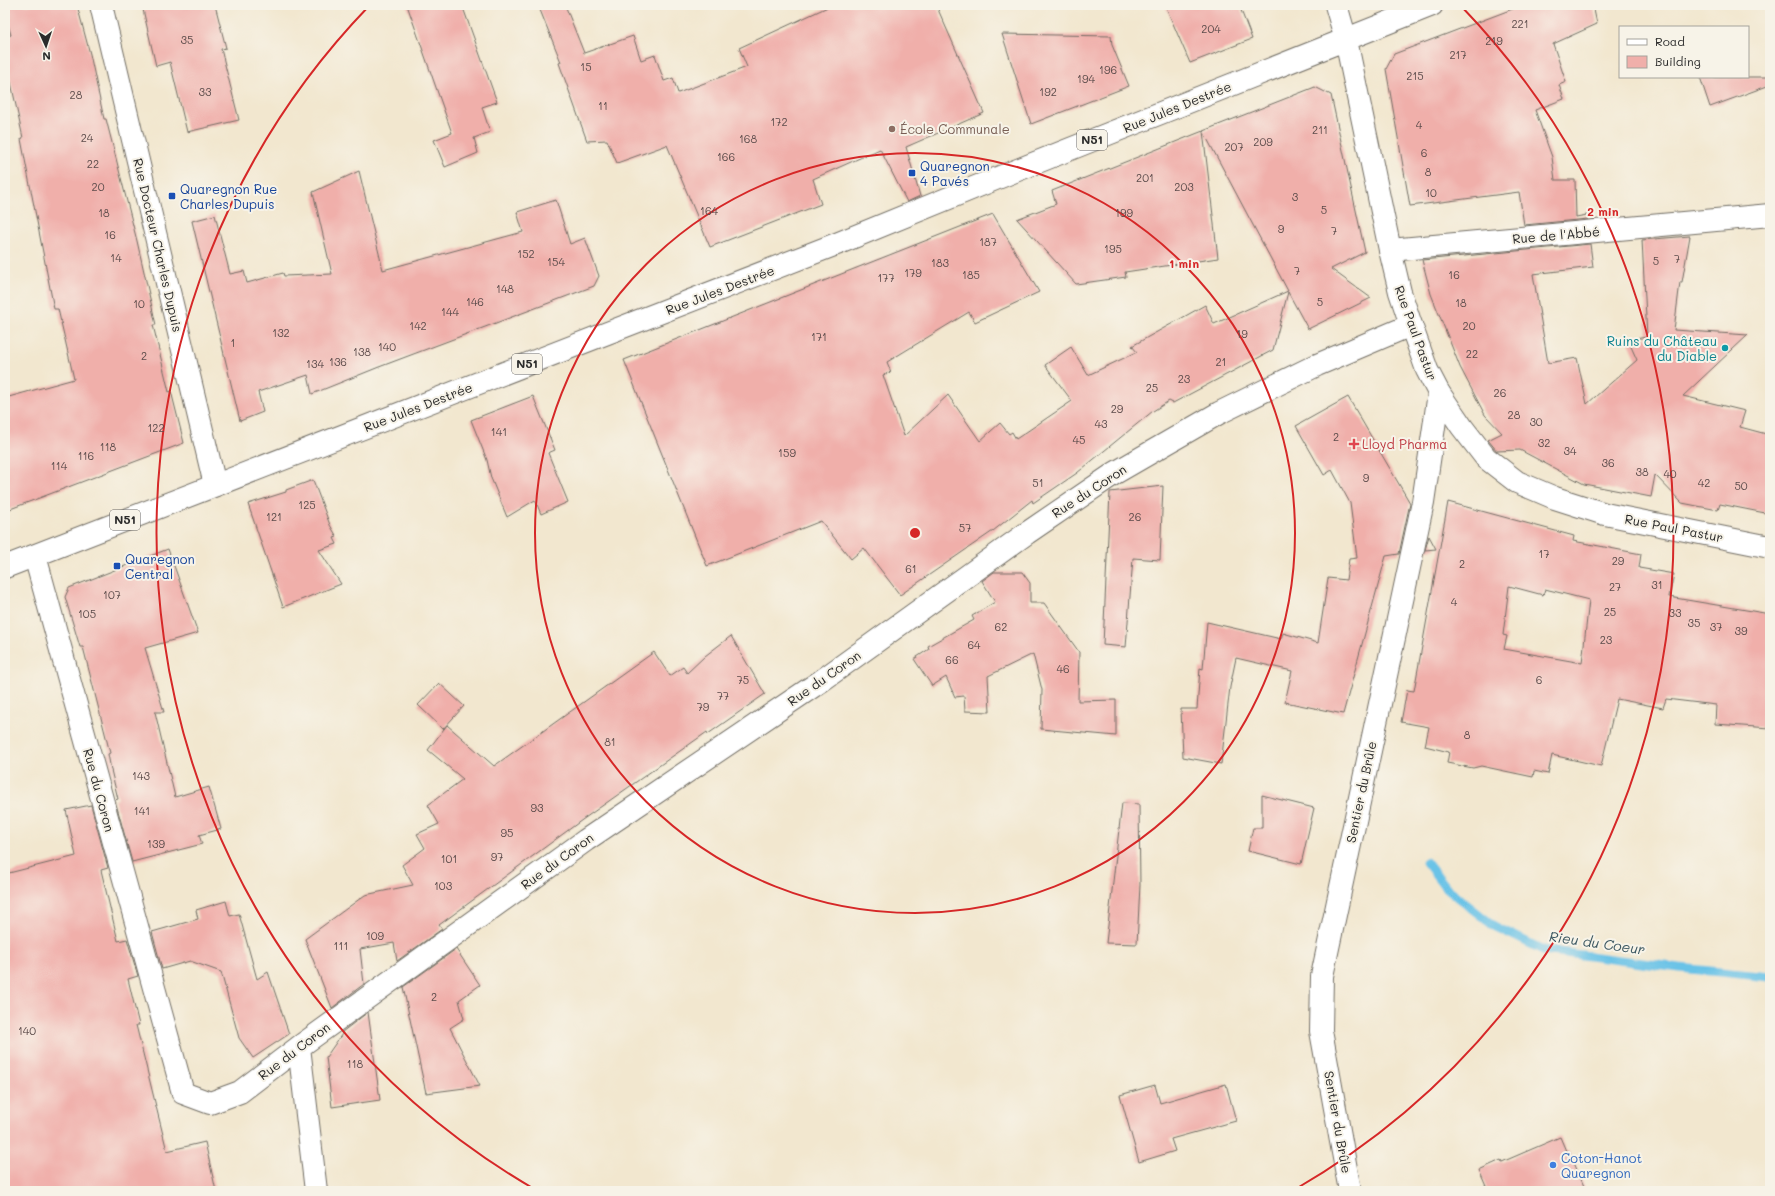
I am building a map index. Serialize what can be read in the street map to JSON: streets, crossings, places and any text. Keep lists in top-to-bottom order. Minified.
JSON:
{"streets":{"street":["Rue Jules Destrée","N51","Rue de l'Abbé","Rue Docteur Charles Dupuis","Rue Paul Pastur","Rue du Coron","Sentier du Brûle"]},"crossings":[["Rue Jules Destrée","Rue Docteur Charles Dupuis"],["Rue Jules Destrée","Rue Paul Pastur"],["Rue Jules Destrée","Rue du Coron"],["Rue de l'Abbé","Rue Paul Pastur"],["Rue Paul Pastur","Rue du Coron"],["Rue Paul Pastur","Sentier du Brûle"]],"water":["Rieu du Coeur"],"places":{"other":["École Communale","Ruins du Château du Diable","Coton-Hanot Quaregnon"],"transit":["Quaregnon 4 Pavés","Quaregnon Rue Charles Dupuis","Quaregnon Central"],"health":["Lloyd Pharma"]},"house_numbers":["221","204","35","219","217","15","196","215","194","33","192","28","11","172","4","211","24","168","209","207","6","166","22","8","201","20","203","10","3","5","164","18","199","9","7","16","187","195","152","14","7","5","154","183","7","179","185","16","177","148","146","5","18","10","144","142","20","132","19","171","1","140","138","22","2","136","21","134","23","25","26","29","28","30","43","122","141","2","45","32","118","34","159","116","36","114","38","40","9","51","42","50","125","121","26","57","17","29","2","61","31","27","107","4","25","33","105","35","62","37","39","23","64","66","46","75","6","77","79","8","81","143","93","141","95","139","97","101","103","109","111","2","140","118"],"legend":["Road","Building"],"north":"bottom","rings":["2 min","1 min"]}
